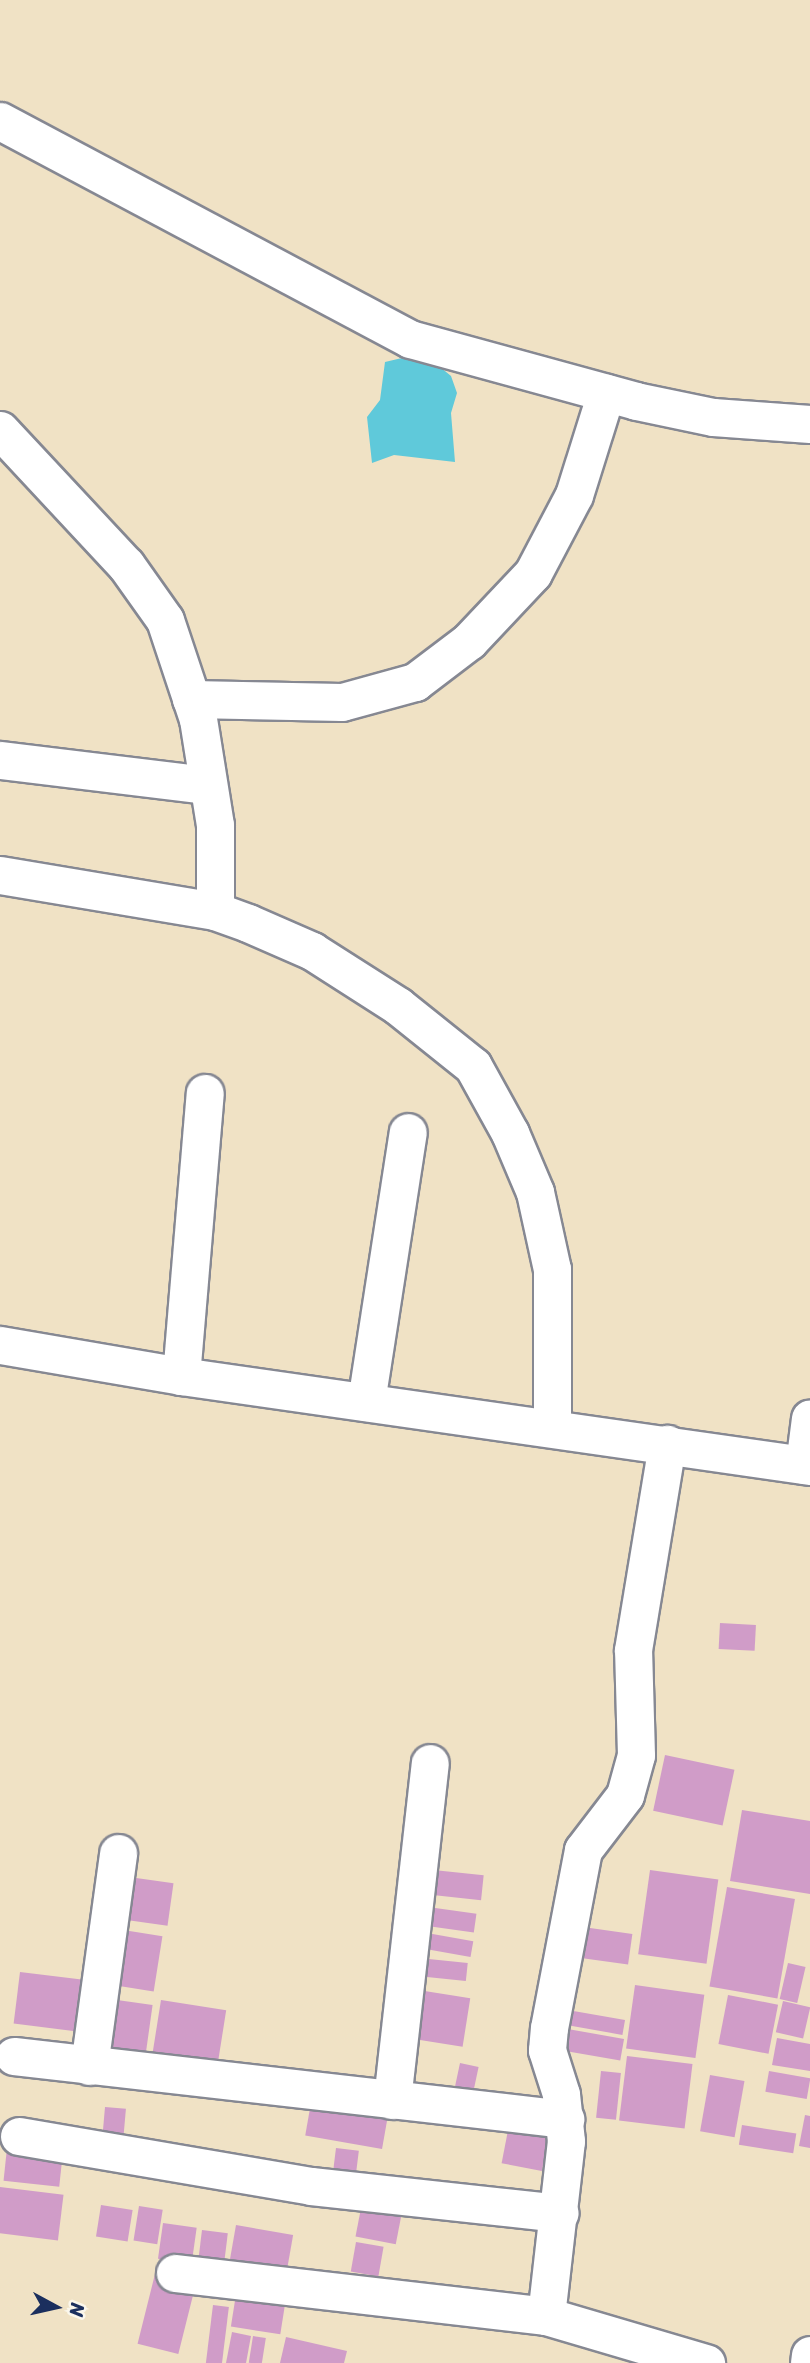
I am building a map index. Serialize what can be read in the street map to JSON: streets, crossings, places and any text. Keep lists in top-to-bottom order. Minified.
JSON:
{"north":"right"}
